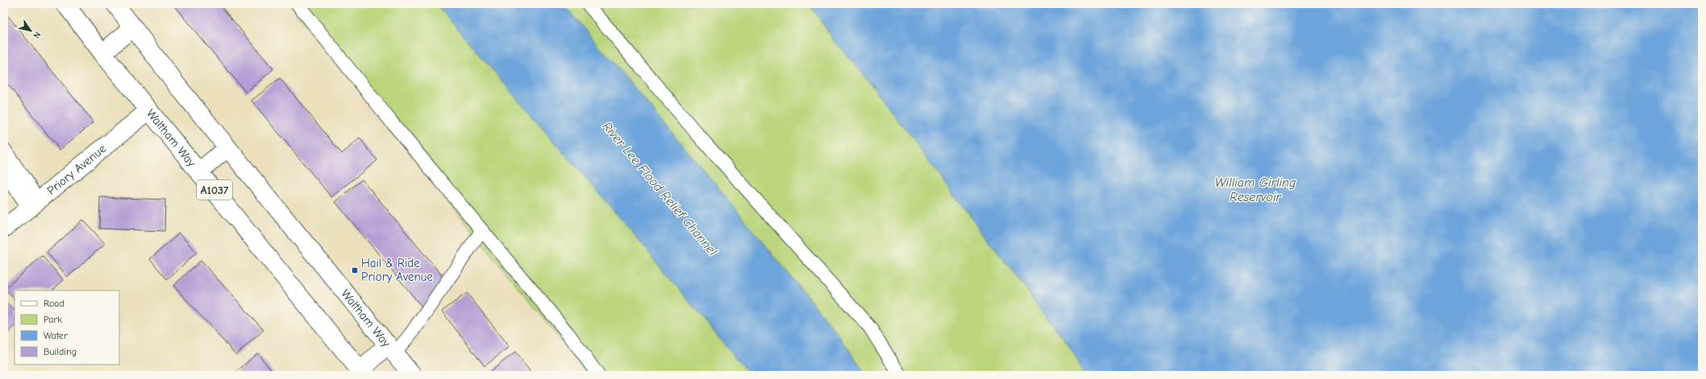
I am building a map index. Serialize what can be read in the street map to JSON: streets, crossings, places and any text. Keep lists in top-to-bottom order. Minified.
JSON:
{"streets":{"main road":["Waltham Way","Priory Avenue","A1037"]},"crossings":[["Waltham Way","Priory Avenue"],["Waltham Way","A1037"]],"water":["William Girling Reservoir","River Lee Flood Relief Channel"],"places":{"transit":["Hail & Ride Priory Avenue"]},"legend":["Road","Park","Water","Building"],"north":"bottom right"}
